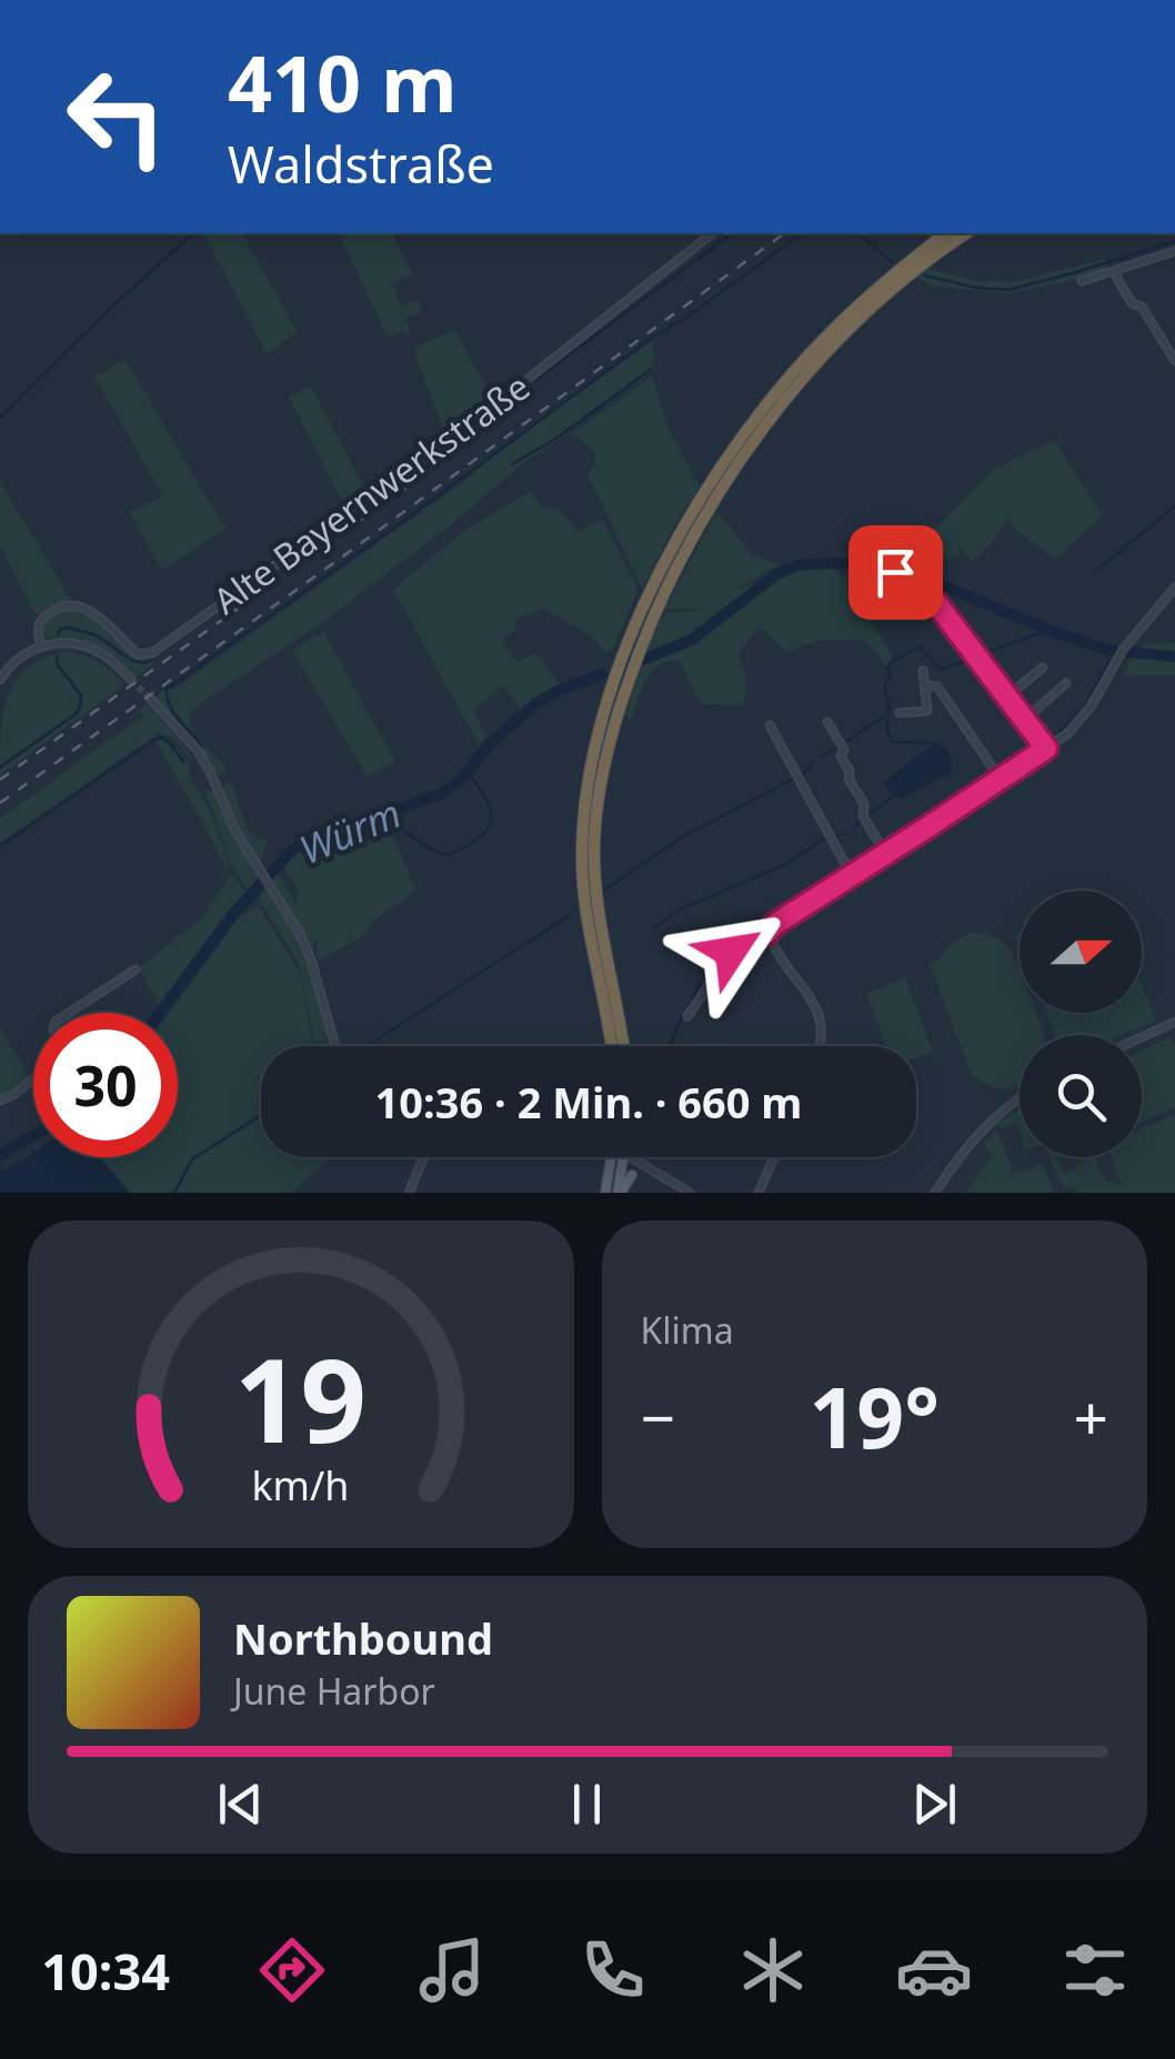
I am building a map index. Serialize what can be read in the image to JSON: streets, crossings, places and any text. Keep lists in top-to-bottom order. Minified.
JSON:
{"streets":{"street":["Alte Bayernwerkstraße"]},"water":["Würm"],"north":"right","page":{"turn":["410 m","Waldstraße"],"limit":"30","trip":"10:36 · 2 Min. · 660 m","tile":"Klima","heat":["−","19°","+"],"song":["Northbound","June Harbor"],"tabs":"10:34","gauge":["19","km/h"]}}
